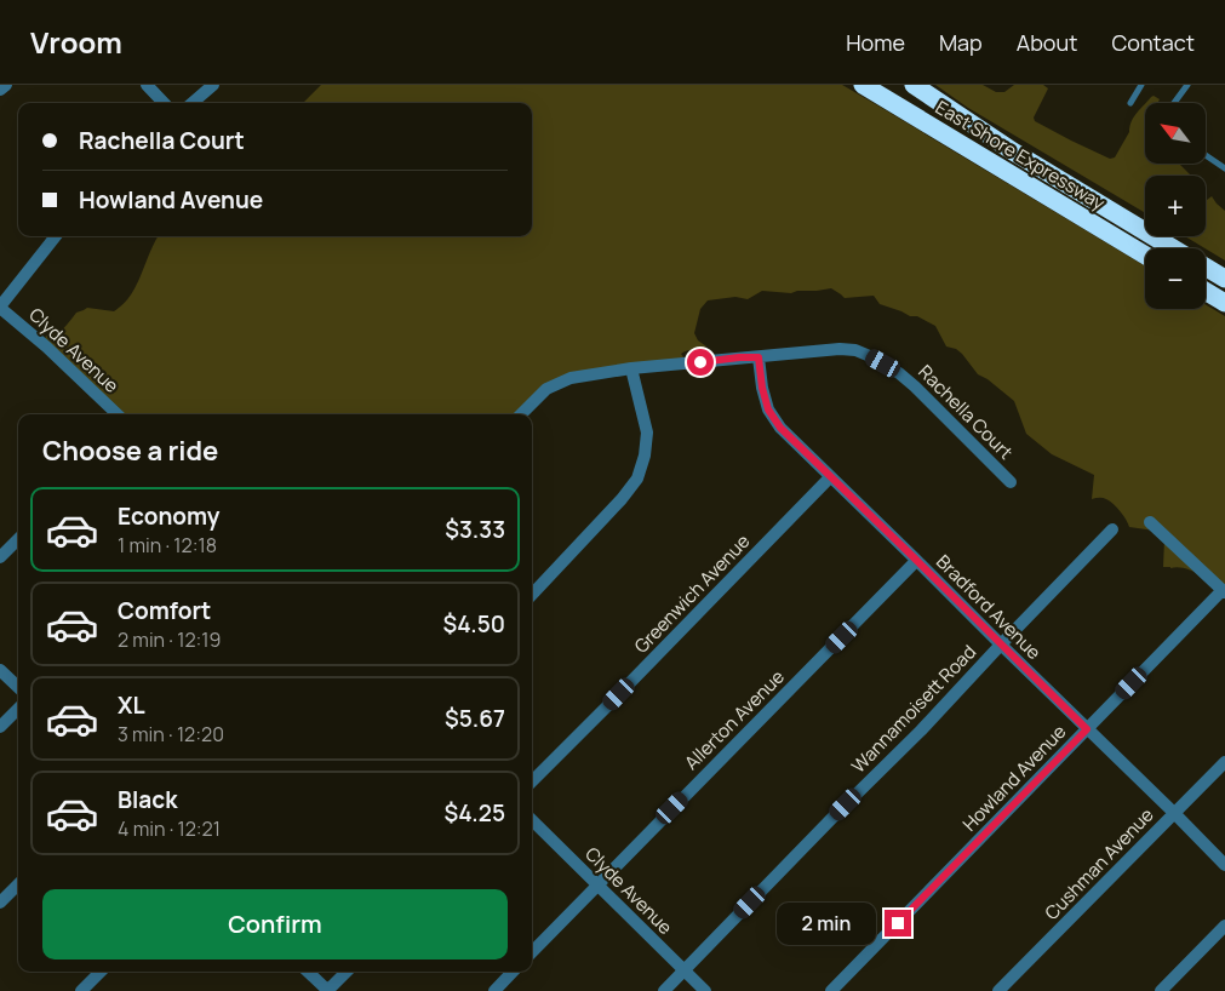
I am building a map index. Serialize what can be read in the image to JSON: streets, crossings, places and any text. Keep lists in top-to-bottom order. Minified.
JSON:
{"streets":{"highway":["East Shore Expressway"],"street":["Clyde Avenue","Rachella Court","Greenwich Avenue","Bradford Avenue","Wannamoisett Road","Allerton Avenue","Howland Avenue","Cushman Avenue"]},"crossings":[["Clyde Avenue","Wannamoisett Road"],["Clyde Avenue","Allerton Avenue"],["Rachella Court","Bradford Avenue"],["Greenwich Avenue","Bradford Avenue"],["Bradford Avenue","Wannamoisett Road"],["Bradford Avenue","Allerton Avenue"],["Bradford Avenue","Howland Avenue"],["Bradford Avenue","Cushman Avenue"]],"north":"top left","page":{"header":"Vroom","nav":["Home","Map","About","Contact"],"map_buttons":["+","−"],"banner":["Rachella Court","Howland Avenue"],"heading":"Choose a ride","list":[{"name":"Economy","note":"1 min · 12:18","value":"$3.33"},{"name":"Comfort","note":"2 min · 12:19","value":"$4.50"},{"name":"XL","note":"3 min · 12:20","value":"$5.67"},{"name":"Black","note":"4 min · 12:21","value":"$4.25"}],"buttons":"Confirm","bubble":"2 min"}}
